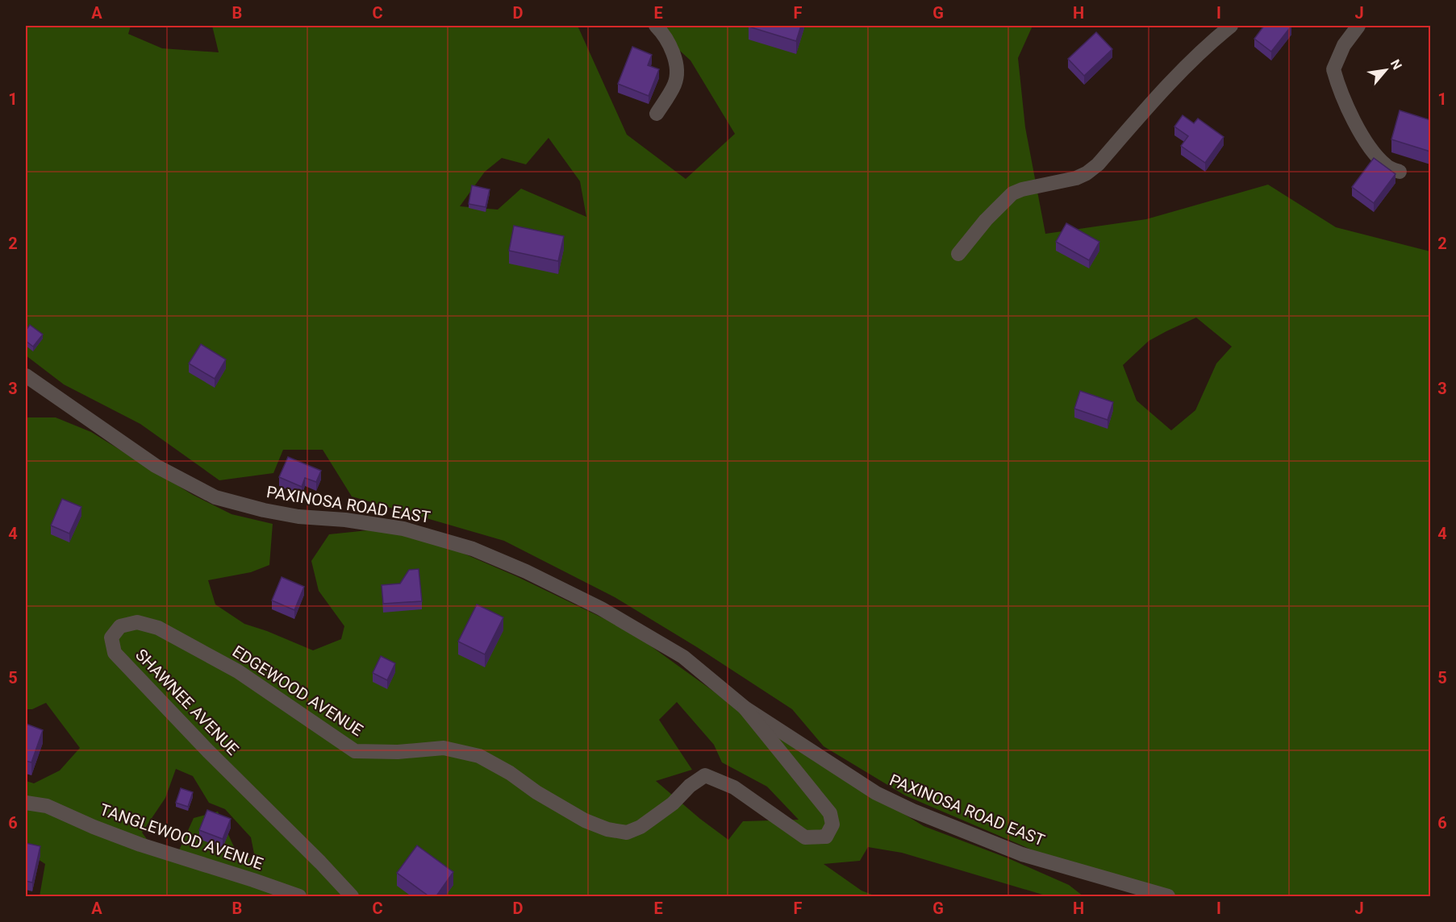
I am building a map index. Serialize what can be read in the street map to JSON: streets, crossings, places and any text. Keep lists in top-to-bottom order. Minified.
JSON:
{"streets":{"street":["PAXINOSA ROAD EAST","EDGEWOOD AVENUE","SHAWNEE AVENUE","TANGLEWOOD AVENUE"]},"crossings":[["PAXINOSA ROAD EAST","EDGEWOOD AVENUE"],["EDGEWOOD AVENUE","SHAWNEE AVENUE"]],"north":"top right","grid":{"columns":["A","B","C","D","E","F","G","H","I","J"],"rows":["1","2","3","4","5","6"]}}
